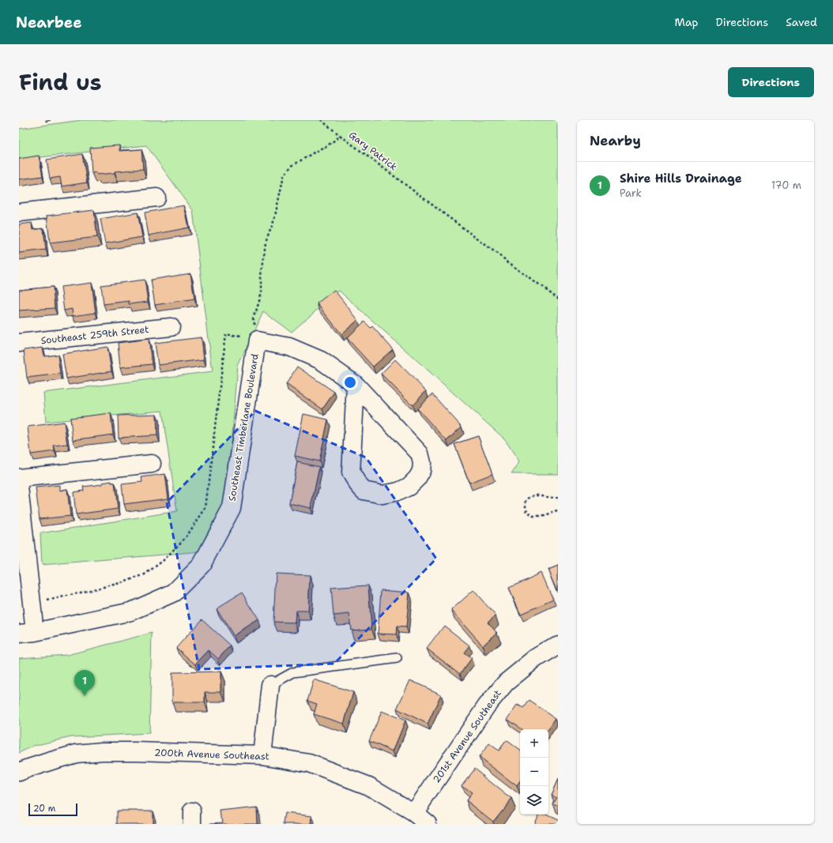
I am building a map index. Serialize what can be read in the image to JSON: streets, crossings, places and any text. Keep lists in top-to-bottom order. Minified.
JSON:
{"streets":{"street":["Southeast 259th Street","Southeast Timberlane Boulevard","201st Avenue Southeast","200th Avenue Southeast"],"path":["Gary Patrick"]},"crossings":[["Gary Patrick","Southeast Timberlane Boulevard"],["201st Avenue Southeast","200th Avenue Southeast"]],"scale_bar":"20 m","page":{"header":"Nearbee","nav":["Map","Directions","Saved"],"title":"Find us","buttons":"Directions","heading":"Nearby","list":[{"mark":"1","name":"Shire Hills Drainage","note":"Park","value":"170 m"}],"pins":"1","map_buttons":["+","−"],"scale":"20 m"}}
